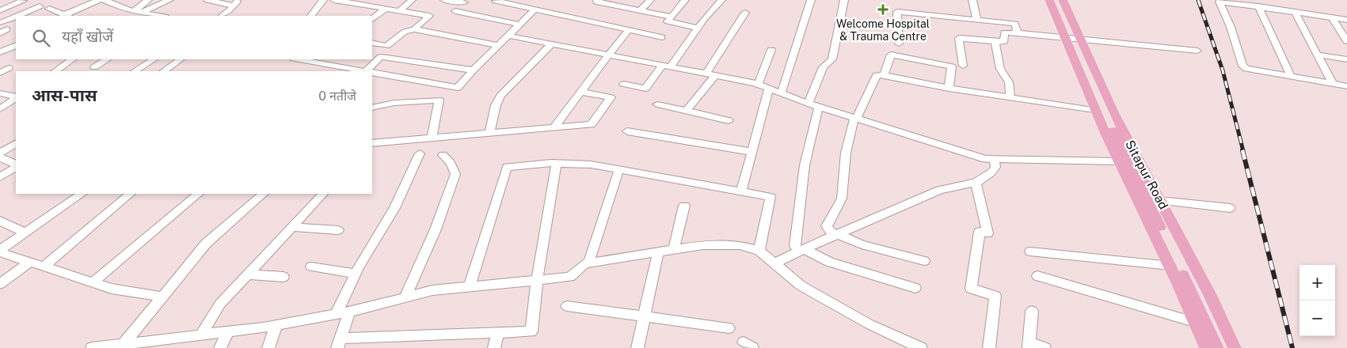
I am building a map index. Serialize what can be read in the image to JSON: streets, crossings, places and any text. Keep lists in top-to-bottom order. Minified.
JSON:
{"streets":{"main road":["Sitapur Road"]},"places":{"health":["Welcome Hospital & Trauma Centre"]},"page":{"search":"यहाँ खोजें","heading":["आस-पास","0 नतीजे"],"map_buttons":["+","−"]}}
